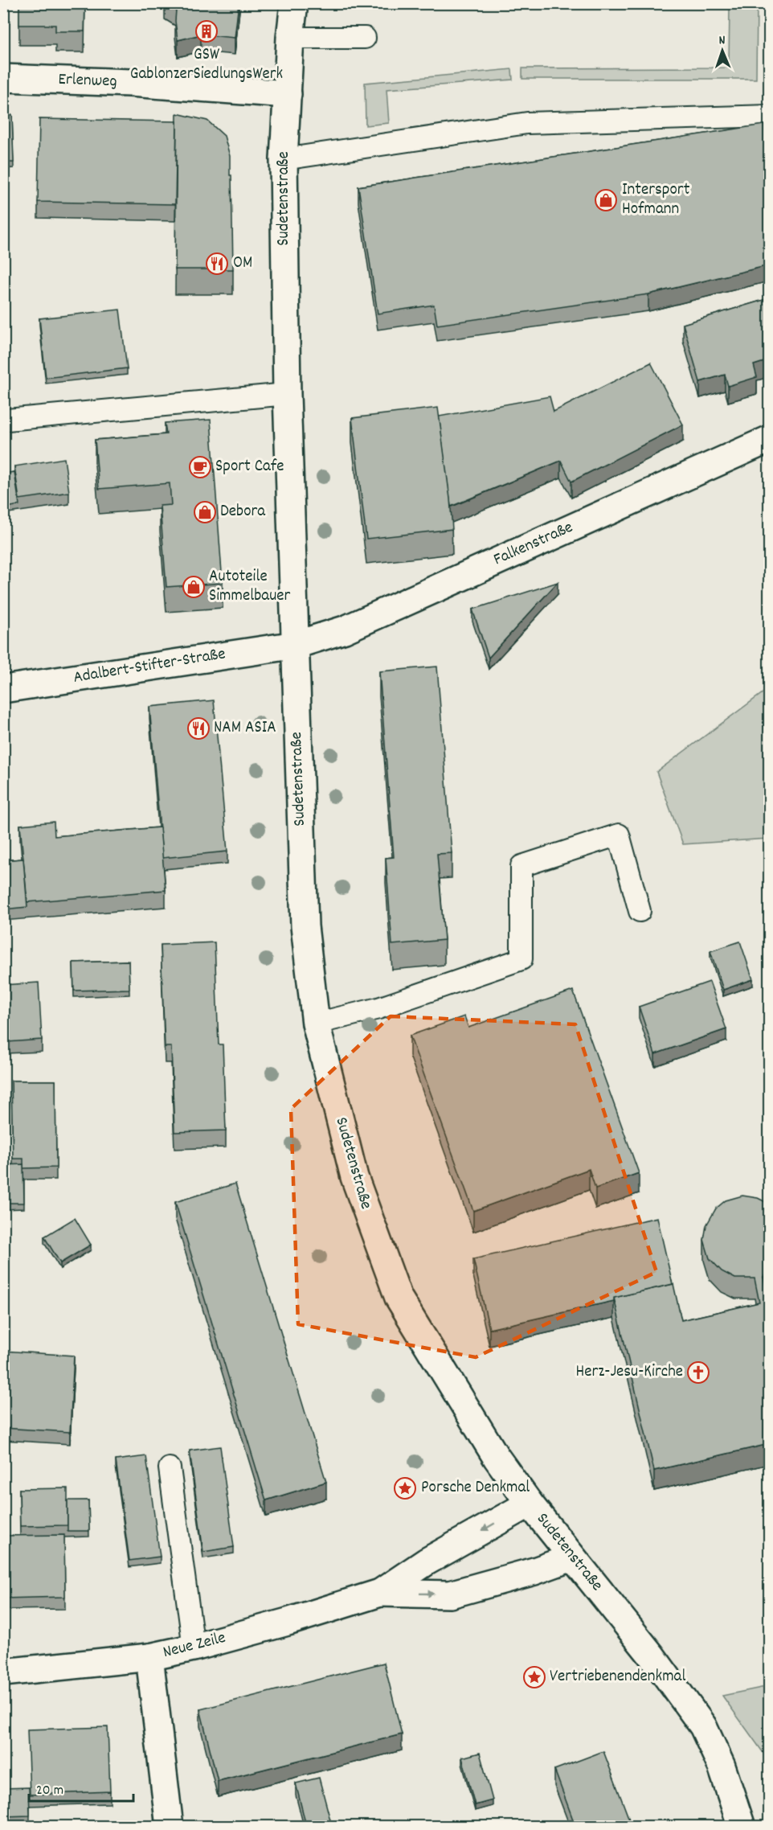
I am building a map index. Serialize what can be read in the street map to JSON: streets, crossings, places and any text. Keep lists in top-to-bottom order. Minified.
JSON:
{"streets":{"street":["Erlenweg","Sudetenstraße","Falkenstraße","Adalbert-Stifter-Straße","Neue Zeile"]},"crossings":[["Erlenweg","Sudetenstraße"],["Sudetenstraße","Falkenstraße"],["Sudetenstraße","Adalbert-Stifter-Straße"],["Sudetenstraße","Neue Zeile"],["Falkenstraße","Adalbert-Stifter-Straße"]],"places":{"building":["GSW GablonzerSiedlungsWerk"],"shop":["Intersport Hofmann","Debora","Autoteile Simmelbauer"],"restaurant":["OM","NAM ASIA"],"cafe":["Sport Cafe"],"church":["Herz-Jesu-Kirche"],"place":["Porsche Denkmal","Vertriebenendenkmal"]},"scale_bar":"20 m","north":"top"}
